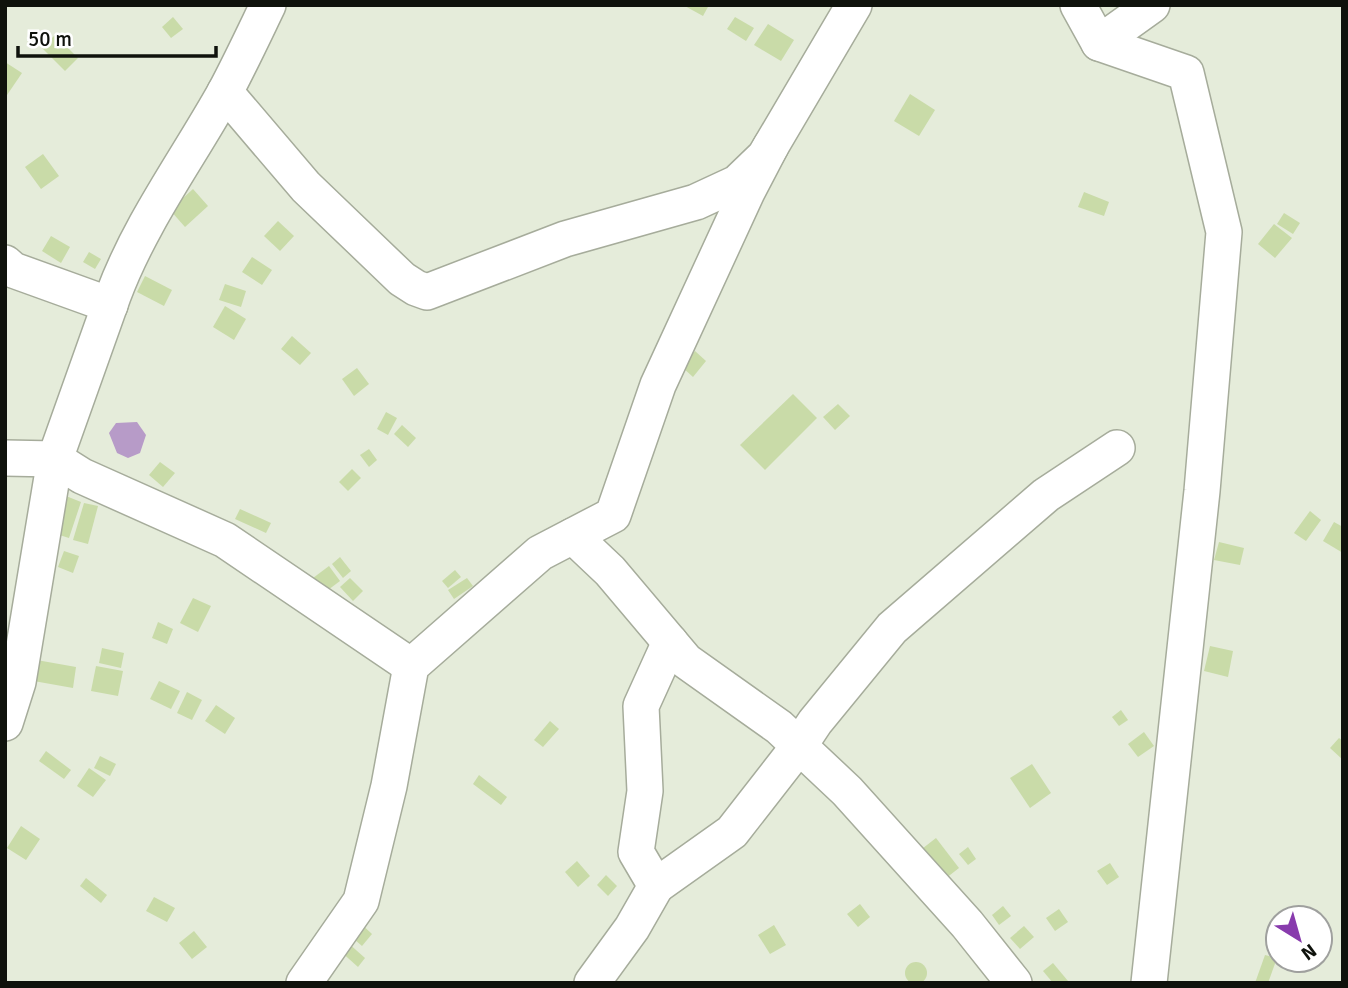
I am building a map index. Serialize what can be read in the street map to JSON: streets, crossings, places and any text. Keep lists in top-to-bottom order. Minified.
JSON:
{"scale_bar":"50 m","north":"bottom right"}
